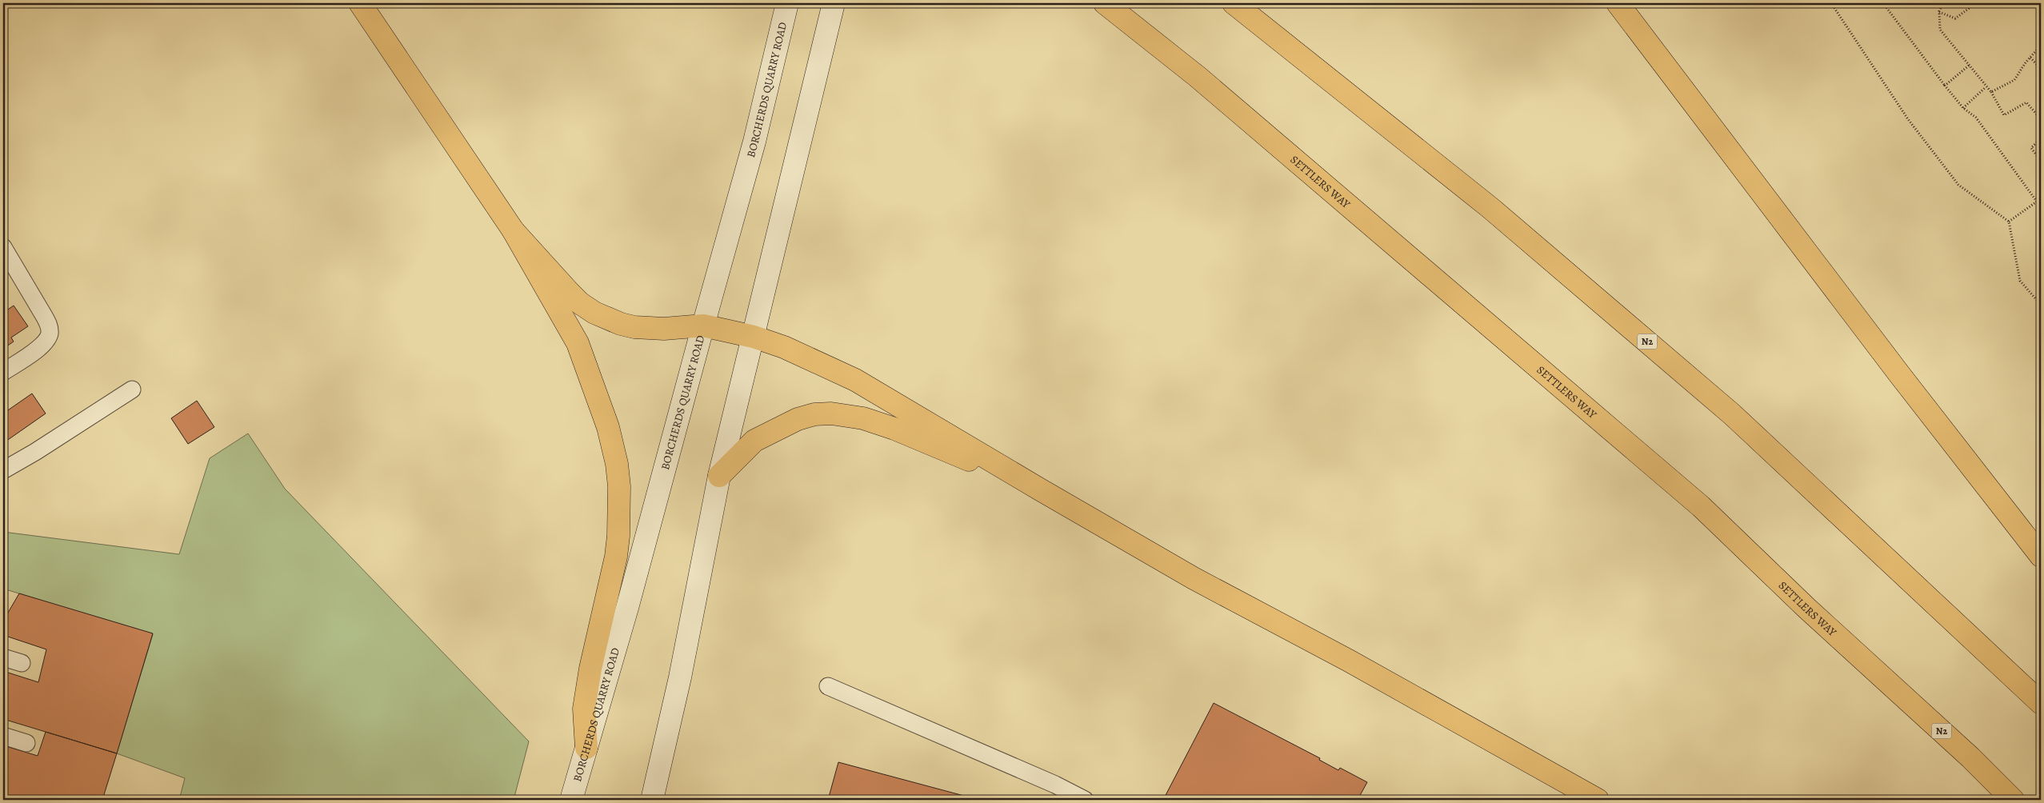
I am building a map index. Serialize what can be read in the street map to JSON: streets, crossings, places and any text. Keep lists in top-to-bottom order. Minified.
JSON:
{"streets":{"highway":["SETTLERS WAY","N2"],"main road":["BORCHERDS QUARRY ROAD"]}}
